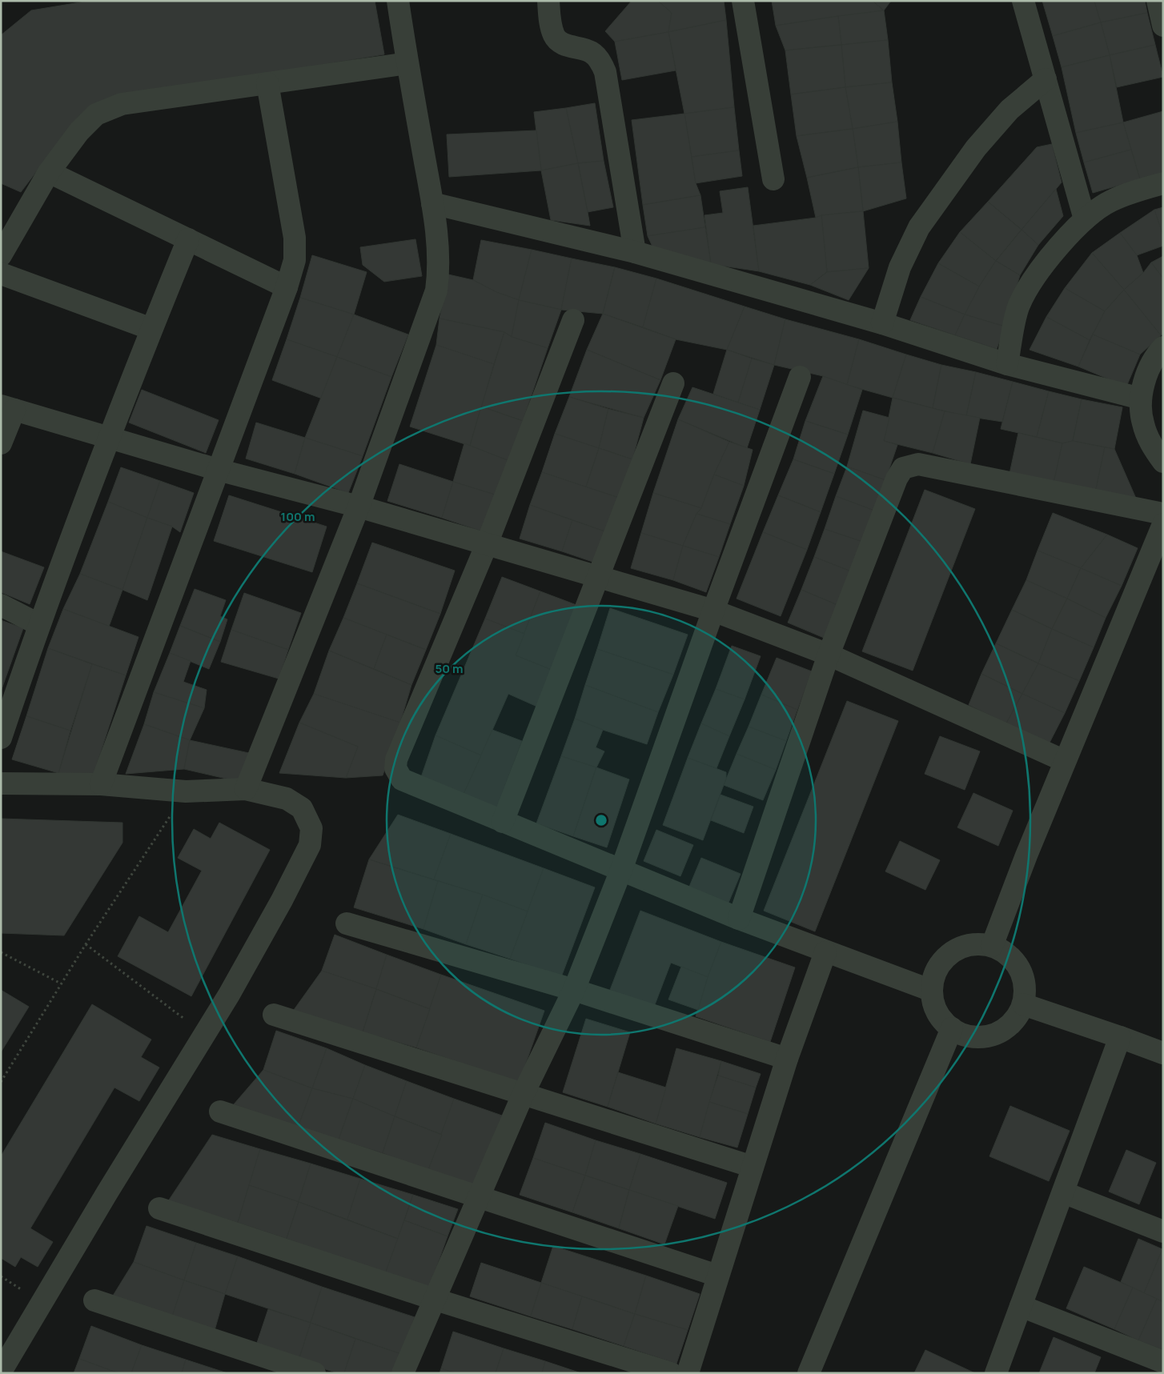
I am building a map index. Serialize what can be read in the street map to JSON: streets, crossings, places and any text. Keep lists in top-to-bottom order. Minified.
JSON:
{"rings":["100 m","50 m"]}
